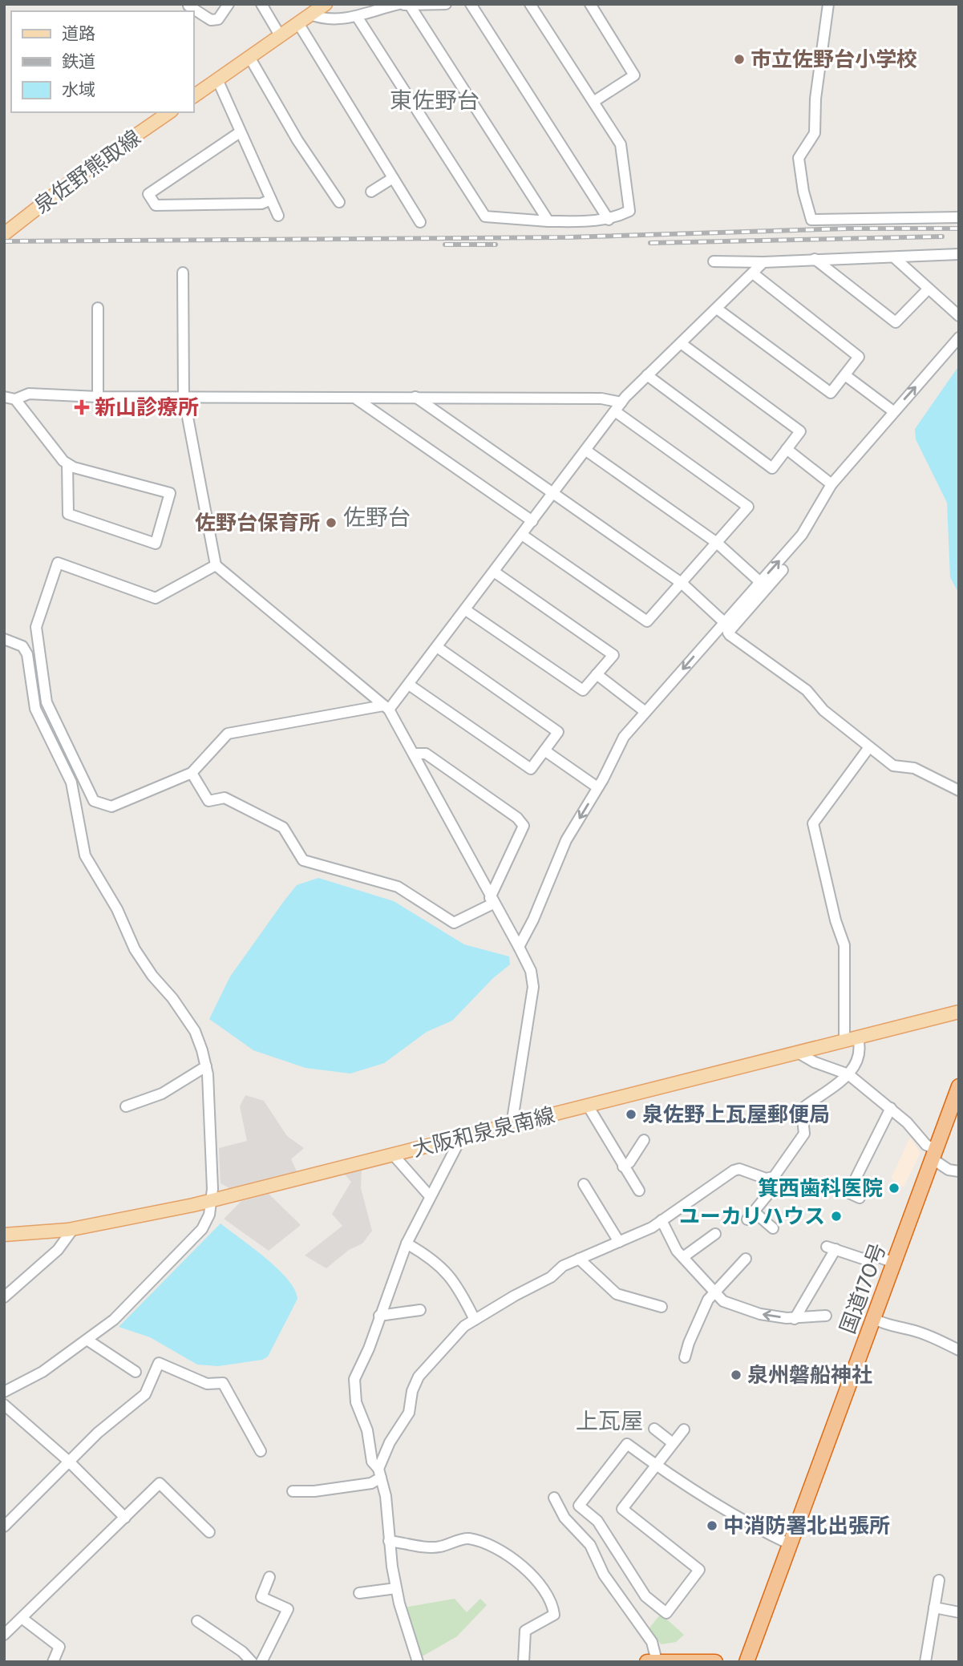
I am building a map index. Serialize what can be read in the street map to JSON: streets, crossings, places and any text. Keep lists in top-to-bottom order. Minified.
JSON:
{"streets":{"highway":["国道170号"],"main road":["泉佐野熊取線","大阪和泉泉南線"]},"districts":["東佐野台","佐野台","上瓦屋"],"places":{"other":["市立佐野台小学校","佐野台保育所","泉佐野上瓦屋郵便局","箕西歯科医院","ユーカリハウス","泉州磐船神社","中消防署北出張所"],"health":["新山診療所"]},"legend":["道路","鉄道","水域"]}
